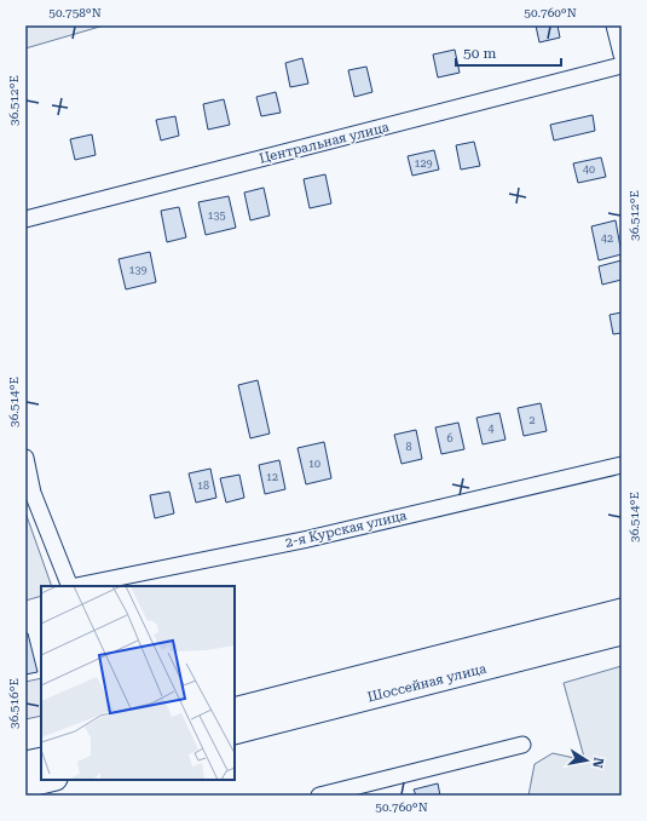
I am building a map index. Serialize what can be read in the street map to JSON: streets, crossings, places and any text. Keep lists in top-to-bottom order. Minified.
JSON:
{"streets":{"highway":["Шоссейная улица"],"street":["Центральная улица","2-я Курская улица"]},"house_numbers":["129","40","135","42","139","2","4","6","8","10","12","18"],"scale_bar":"50 m","north":"right","coordinates":["50.758°N","50.760°N","36.512°E","36.514°E","36.516°E"]}
